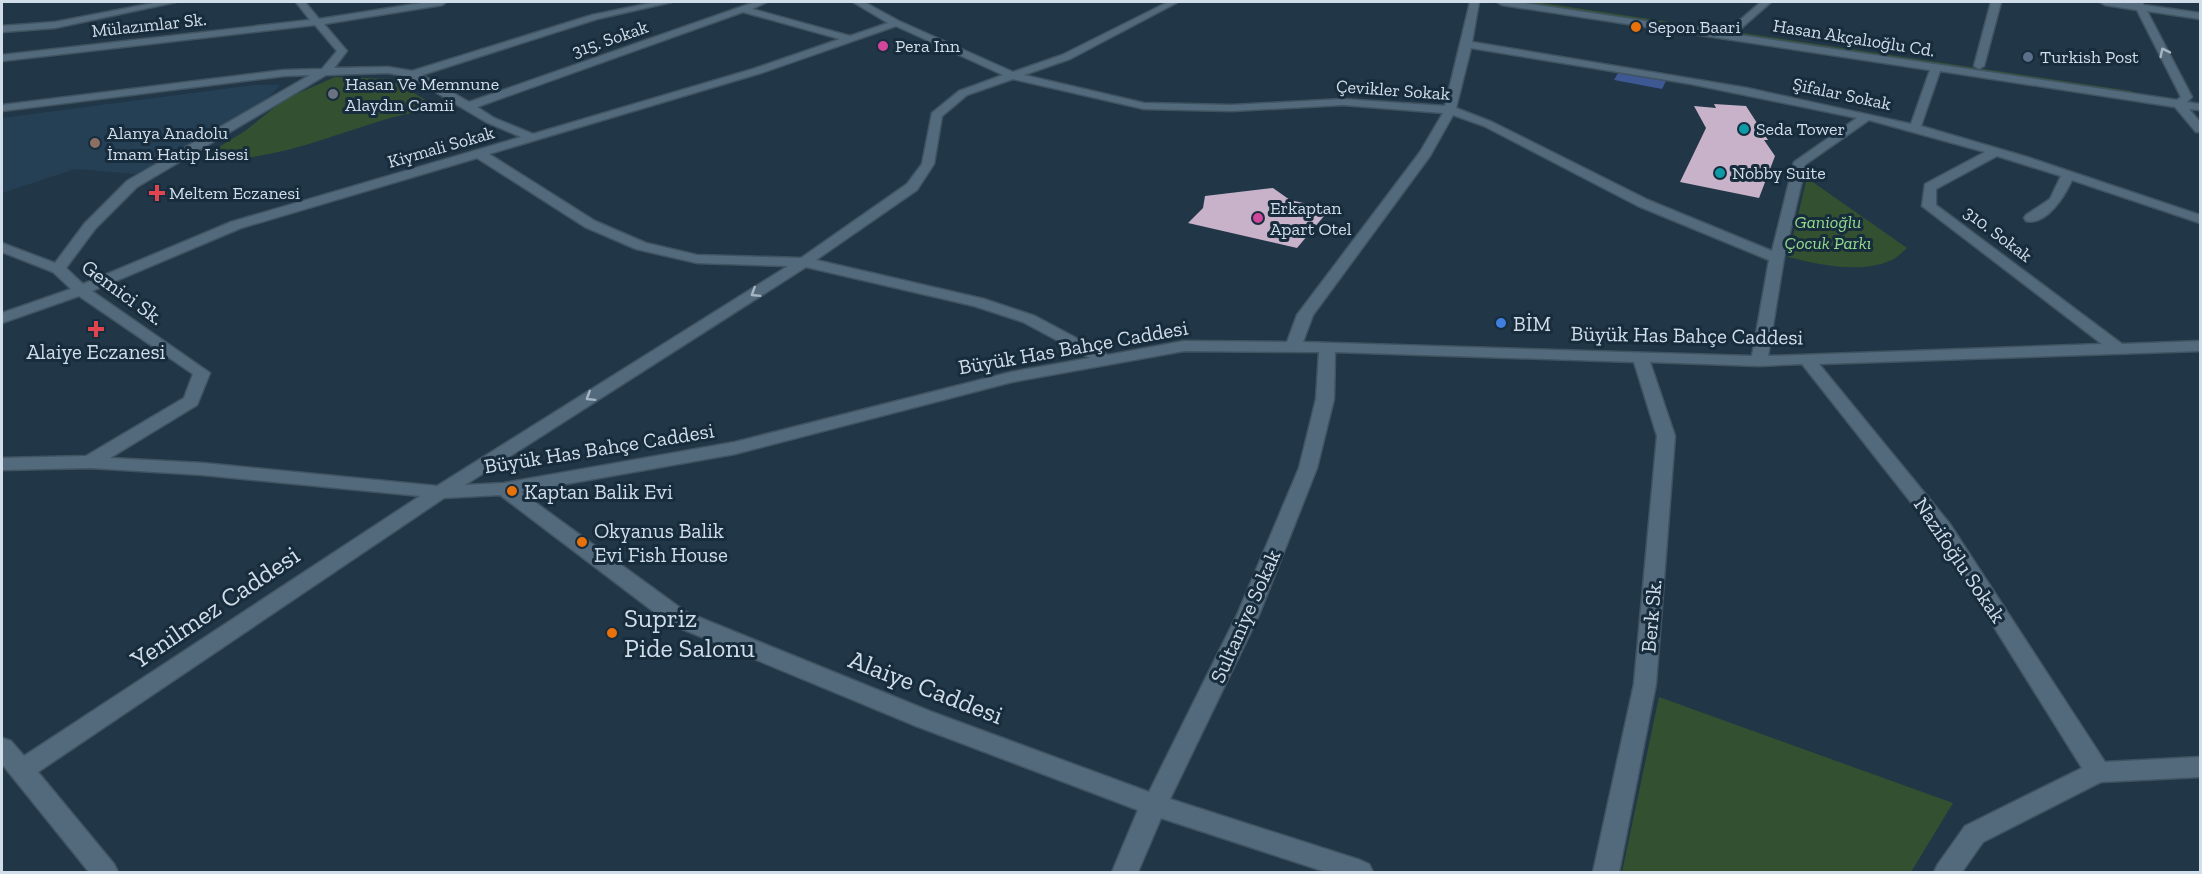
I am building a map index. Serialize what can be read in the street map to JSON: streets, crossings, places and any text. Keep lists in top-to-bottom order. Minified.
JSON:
{"streets":{"street":["Mülazımlar Sk.","Hasan Akçalıoğlu Cd.","315. Sokak","Çevikler Sokak","Şifalar Sokak","Kiymali Sokak","310. Sokak","Gemici Sk.","Büyük Has Bahçe Caddesi","Nazifoğlu Sokak","Yenilmez Caddesi","Sultaniye Sokak","Berk Sk.","Alaiye Caddesi"]},"crossings":[["Çevikler Sokak","Kiymali Sokak"],["Çevikler Sokak","Yenilmez Caddesi"],["Şifalar Sokak","310. Sokak"],["Kiymali Sokak","Gemici Sk."],["310. Sokak","Büyük Has Bahçe Caddesi"],["Gemici Sk.","Büyük Has Bahçe Caddesi"],["Büyük Has Bahçe Caddesi","Nazifoğlu Sokak"],["Büyük Has Bahçe Caddesi","Yenilmez Caddesi"],["Büyük Has Bahçe Caddesi","Sultaniye Sokak"],["Büyük Has Bahçe Caddesi","Berk Sk."],["Büyük Has Bahçe Caddesi","Alaiye Caddesi"],["Sultaniye Sokak","Alaiye Caddesi"]],"parks":["Ganioğlu Çocuk Parkı"],"places":{"other":["Sepon Baari","Pera Inn","Turkish Post","Hasan Ve Memnune Alaydın Camii","Seda Tower","Alanya Anadolu İmam Hatip Lisesi","Nobby Suite","Erkaptan Apart Otel","BİM","Kaptan Balik Evi","Okyanus Balik Evi Fish House","Supriz Pide Salonu"],"health":["Meltem Eczanesi","Alaiye Eczanesi"]}}
